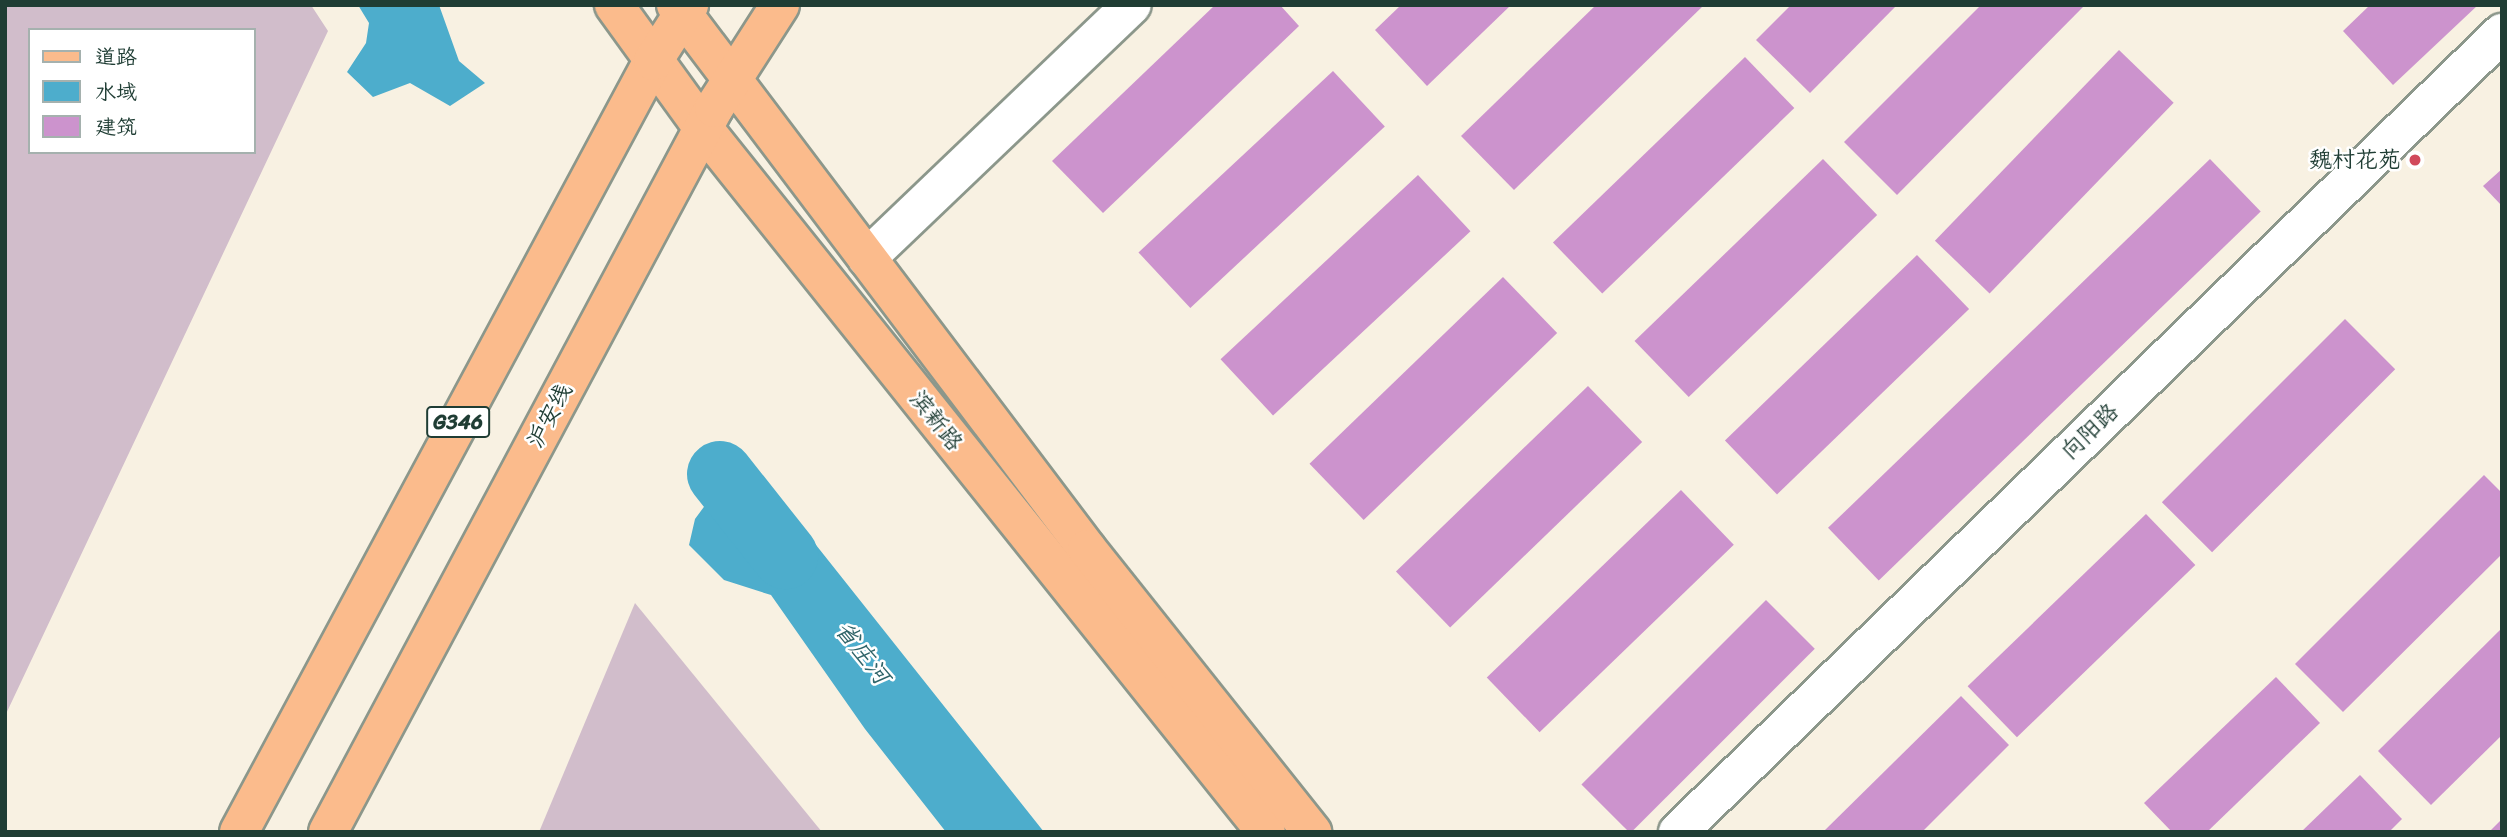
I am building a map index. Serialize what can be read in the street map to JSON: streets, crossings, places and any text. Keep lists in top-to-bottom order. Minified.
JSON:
{"streets":{"main road":["沪安线","滨新路","G346"],"street":["向阳路"]},"crossings":[["沪安线","滨新路"],["滨新路","G346"]],"water":["省庄河"],"places":["魏村花苑"],"legend":["道路","水域","建筑"]}
